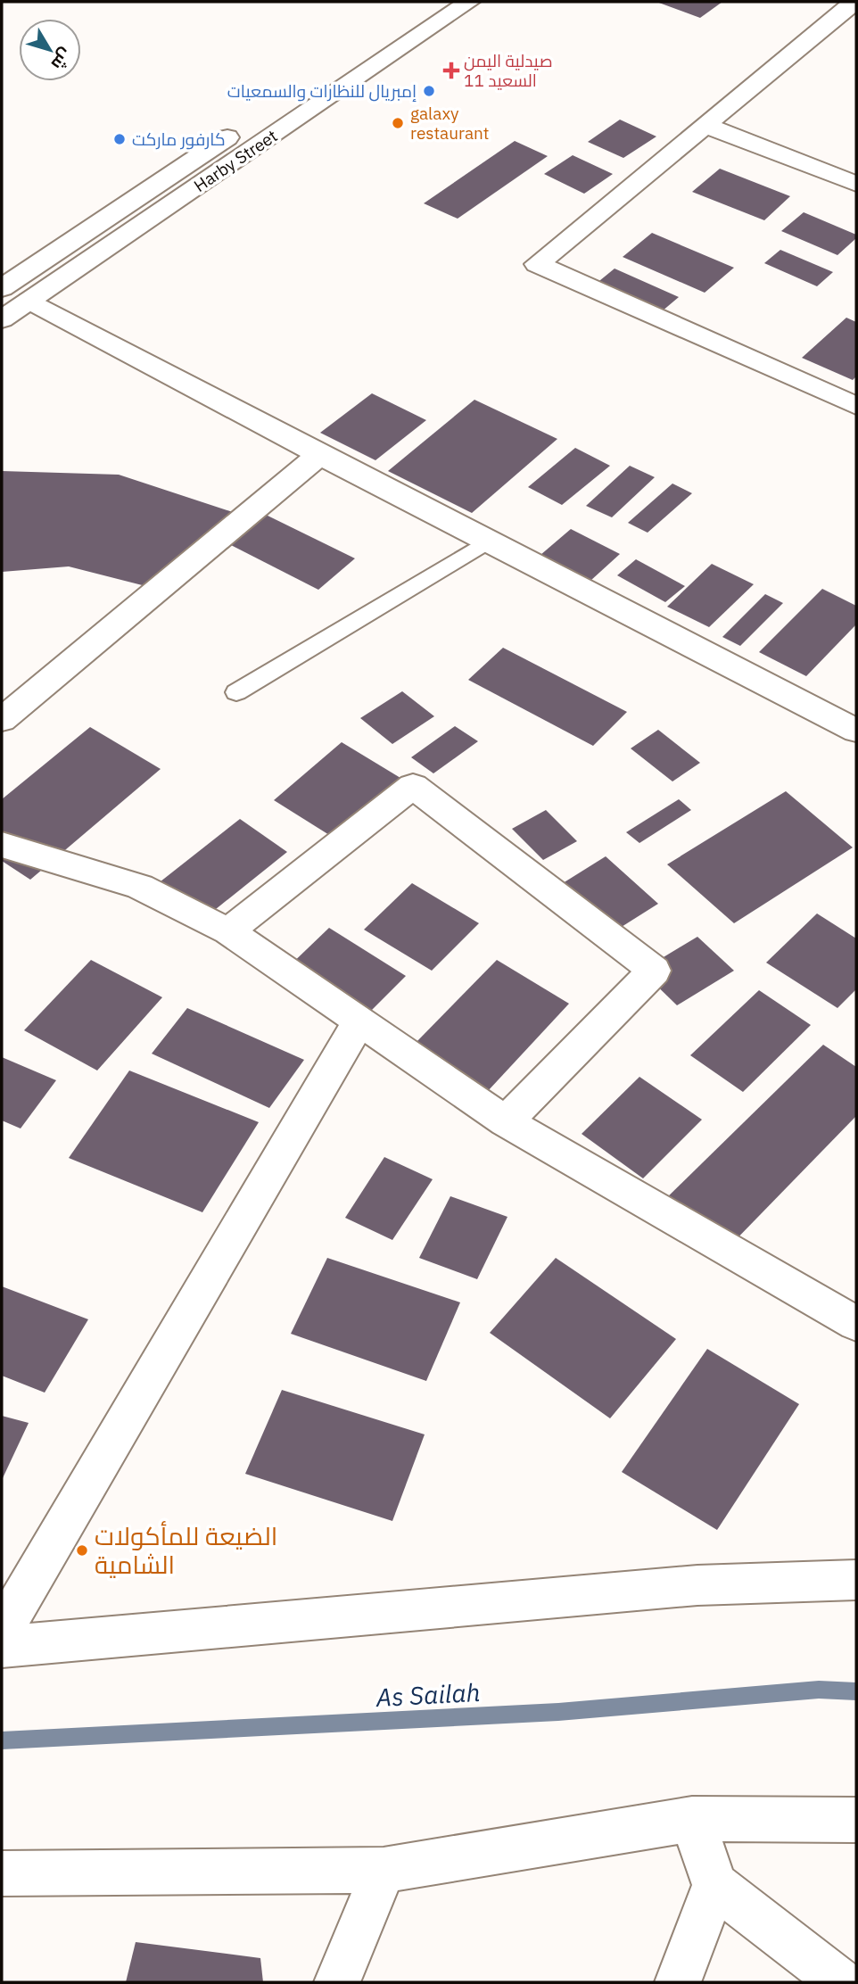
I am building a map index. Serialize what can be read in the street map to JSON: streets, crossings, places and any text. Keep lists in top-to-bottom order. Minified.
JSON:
{"streets":{"street":["Harby Street"]},"water":["As Sailah"],"places":{"health":["صيدلية اليمن السعيد 11"],"other":["إمبريال للنظارات والسمعيات","galaxy restaurant","كارفور ماركت","الضيعة للمأكولات الشامية"]},"north":"bottom right"}
